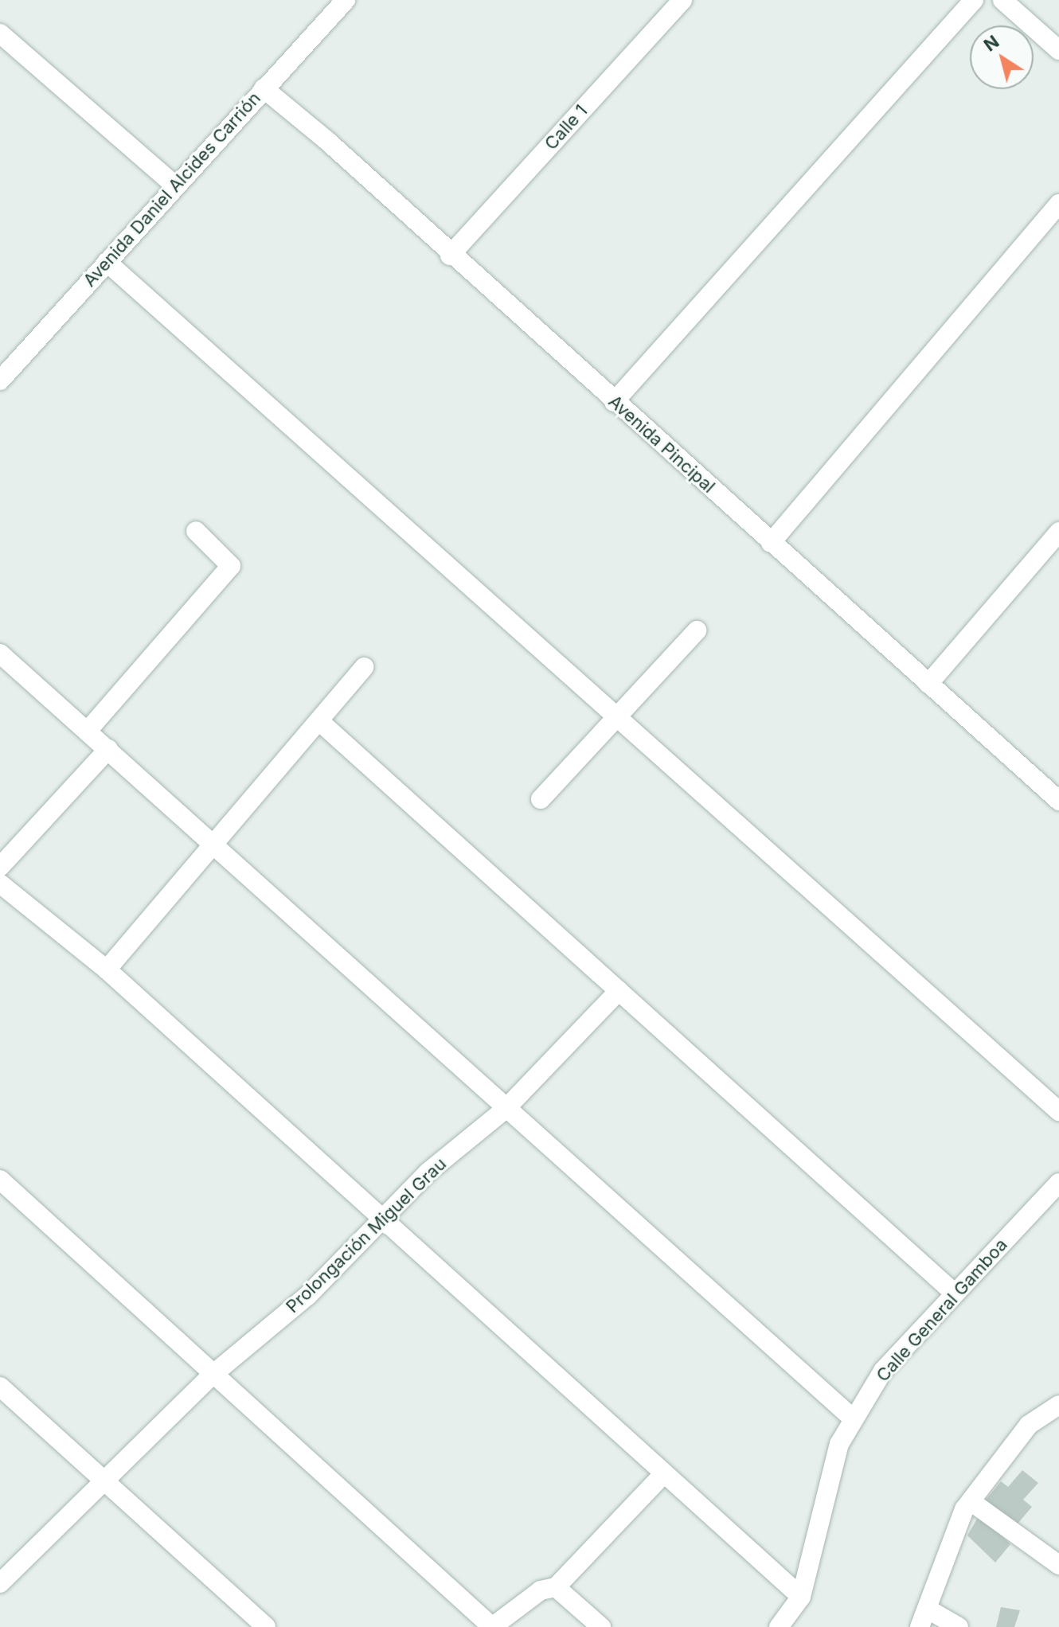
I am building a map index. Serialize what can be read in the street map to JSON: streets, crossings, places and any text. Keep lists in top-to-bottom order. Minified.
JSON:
{"streets":{"street":["Calle 1","Avenida Daniel Alcides Carrión","Avenida Pincipal","Prolongación Miguel Grau","Calle General Gamboa"]},"crossings":[["Calle 1","Avenida Pincipal"],["Avenida Daniel Alcides Carrión","Avenida Pincipal"]],"north":"top left"}
